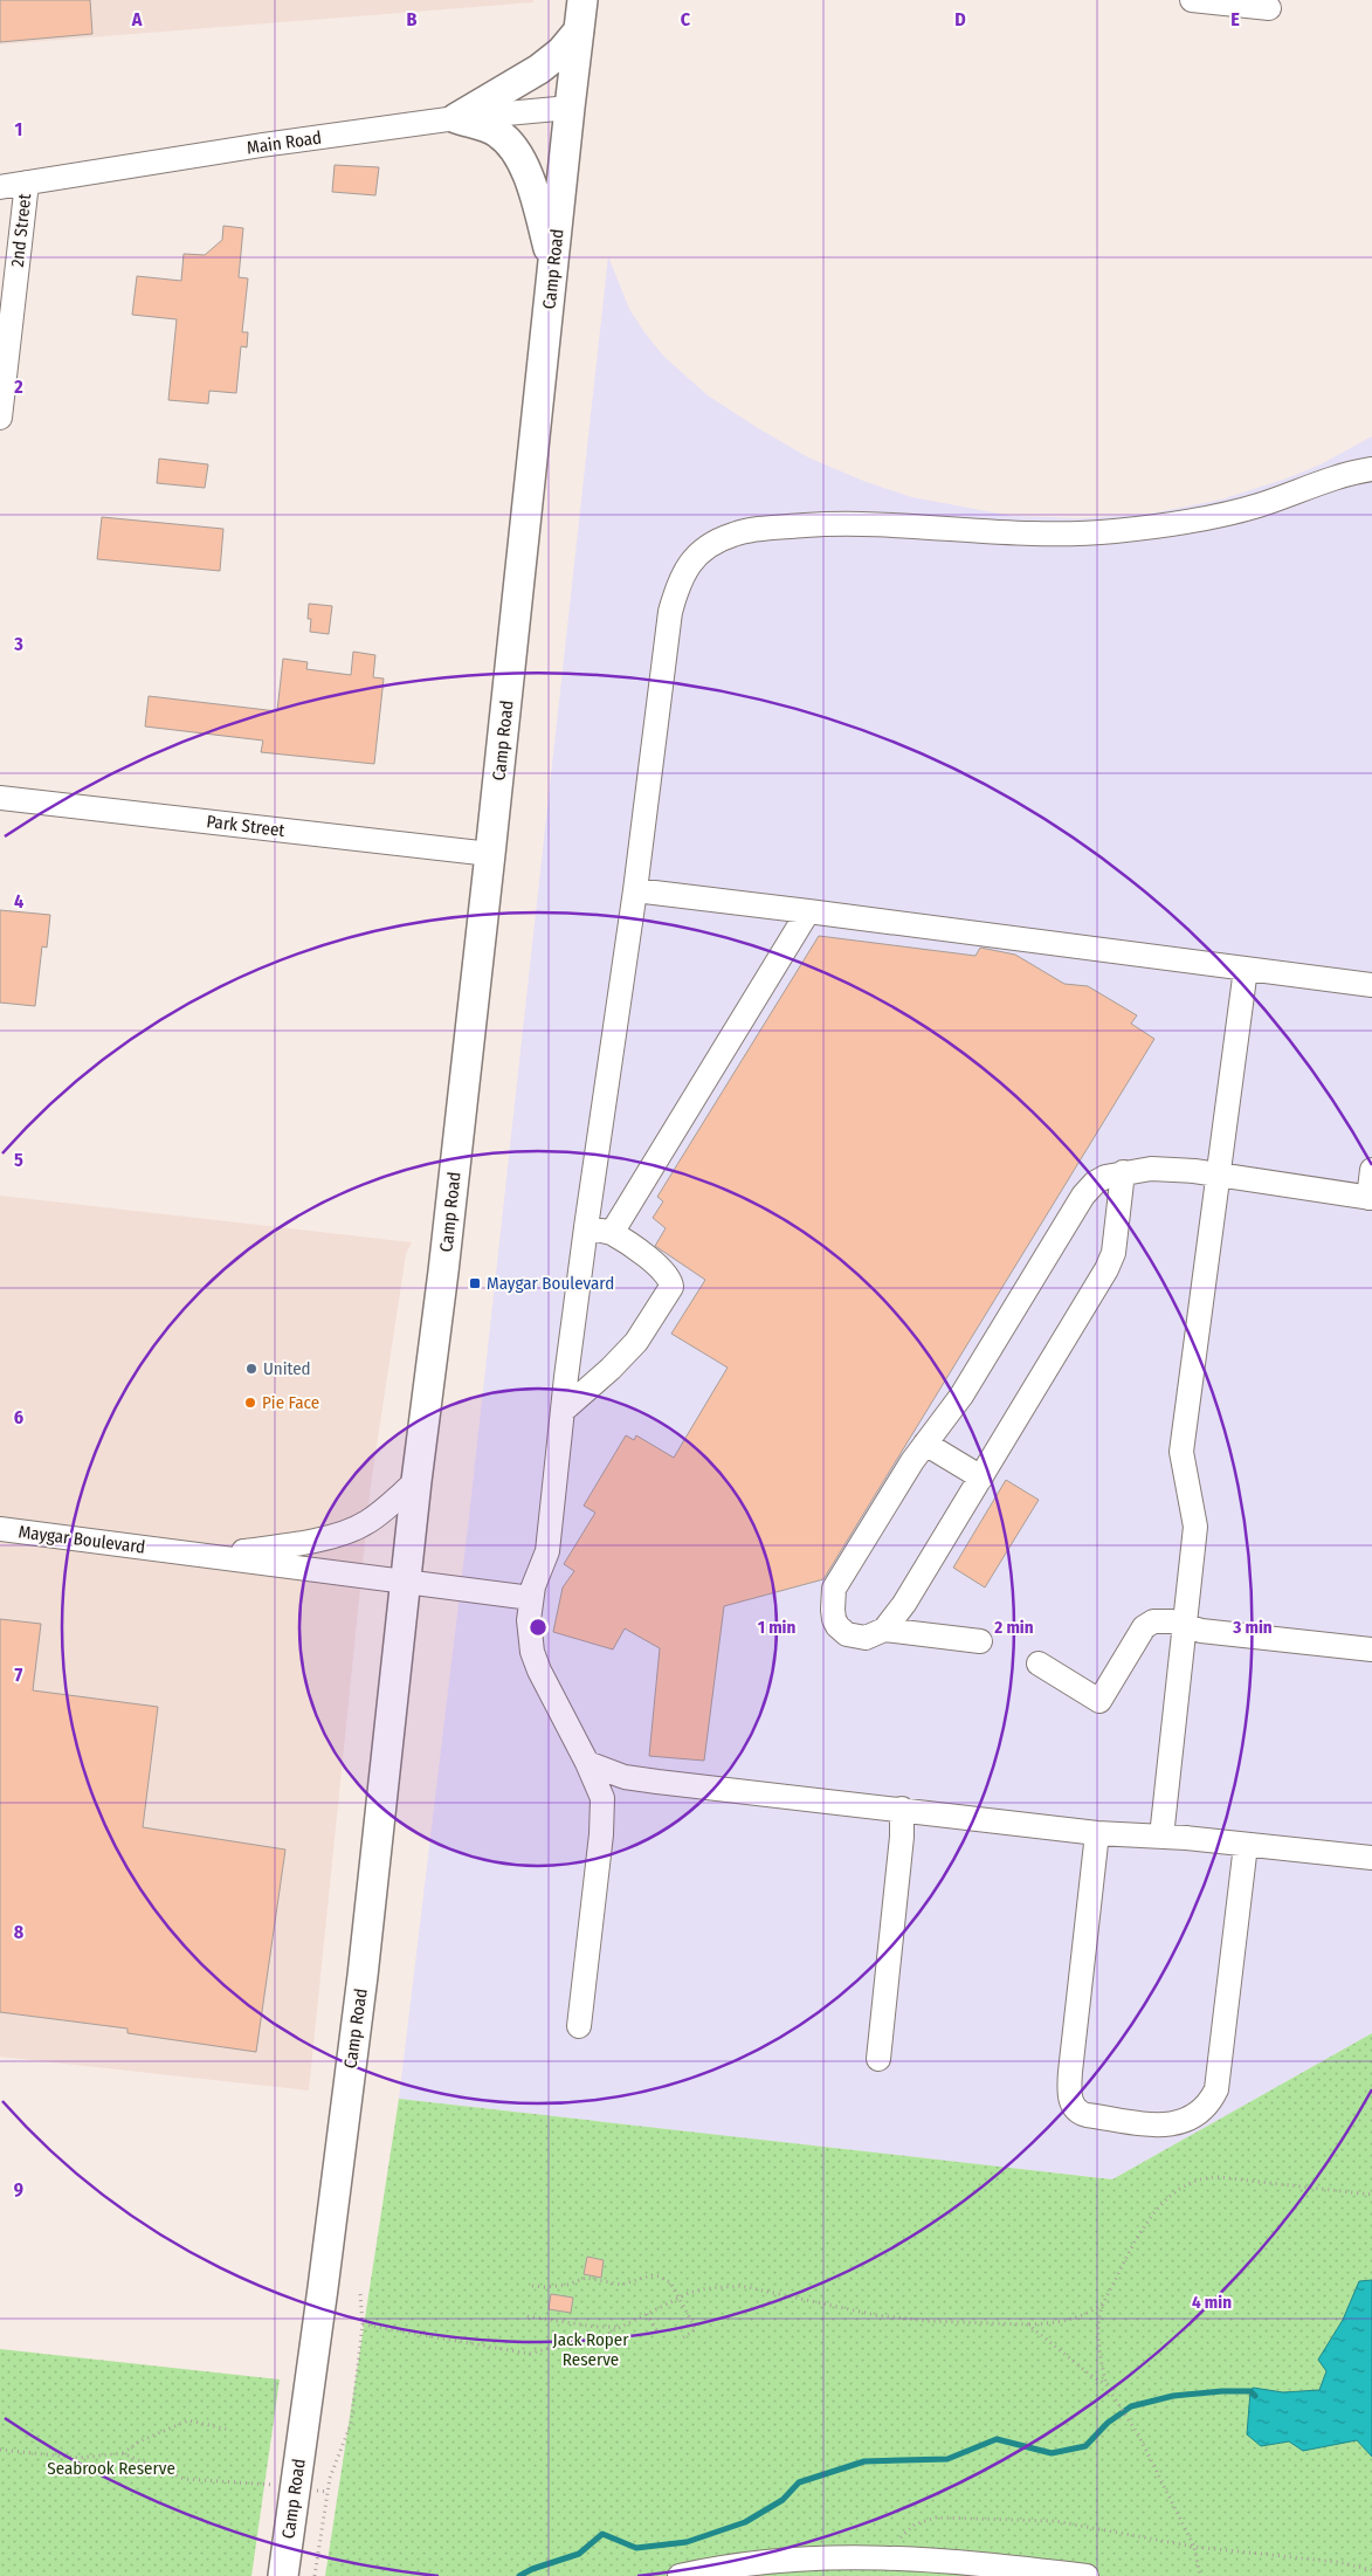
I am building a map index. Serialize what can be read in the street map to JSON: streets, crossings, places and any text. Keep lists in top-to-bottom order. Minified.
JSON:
{"streets":{"main road":["Camp Road"],"street":["Main Road","2nd Street","Park Street","Maygar Boulevard"]},"crossings":[["Main Road","2nd Street"],["Main Road","Camp Road"],["Camp Road","Park Street"],["Camp Road","Maygar Boulevard"]],"parks":["Jack Roper Reserve","Seabrook Reserve"],"places":{"transit":["Maygar Boulevard"],"other":["United","Pie Face"]},"grid":{"columns":["A","B","C","D","E"],"rows":["1","2","3","4","5","6","7","8","9"]},"rings":["1 min","2 min","3 min","4 min"]}
